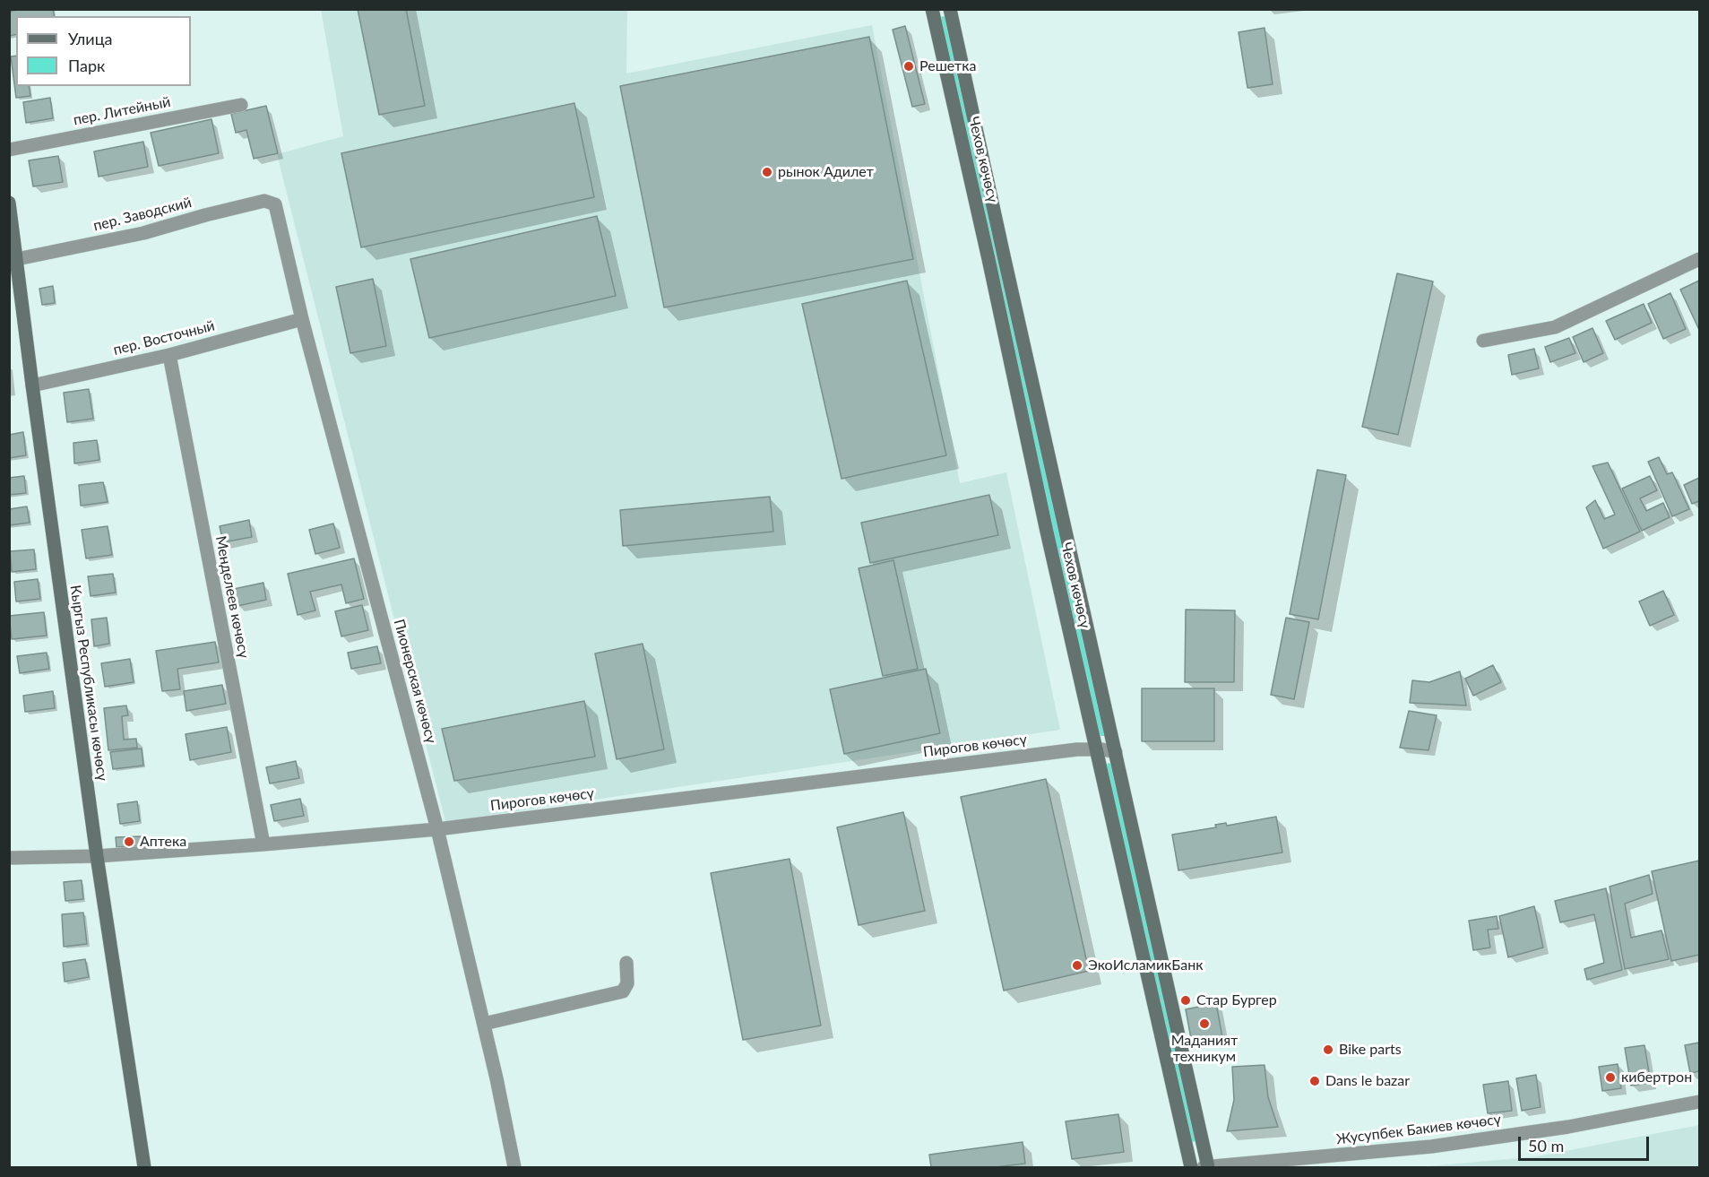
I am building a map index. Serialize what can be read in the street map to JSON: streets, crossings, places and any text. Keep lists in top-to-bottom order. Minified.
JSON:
{"streets":{"street":["пер. Литейный","Чехов көчөсү","пер. Заводский","пер. Восточный","Менделеев көчөсү","Пионерская көчөсү","Кыргыз Республикасы көчөсү","Пирогов көчөсү","Жусупбек Бакиев көчөсү"]},"crossings":[["Чехов көчөсү","Пирогов көчөсү"],["Чехов көчөсү","Жусупбек Бакиев көчөсү"],["пер. Заводский","Пионерская көчөсү"],["пер. Заводский","Кыргыз Республикасы көчөсү"],["пер. Восточный","Менделеев көчөсү"],["пер. Восточный","Пионерская көчөсү"],["пер. Восточный","Кыргыз Республикасы көчөсү"],["Менделеев көчөсү","Пирогов көчөсү"],["Пионерская көчөсү","Пирогов көчөсү"],["Кыргыз Республикасы көчөсү","Пирогов көчөсү"]],"places":["Решетка","рынок Адилет","Аптека","ЭкоИсламикБанк","Стар Бургер","Маданият техникум","Bike parts","кибертрон","Dans le bazar"],"legend":["Улица","Парк"],"scale_bar":"50 m"}
